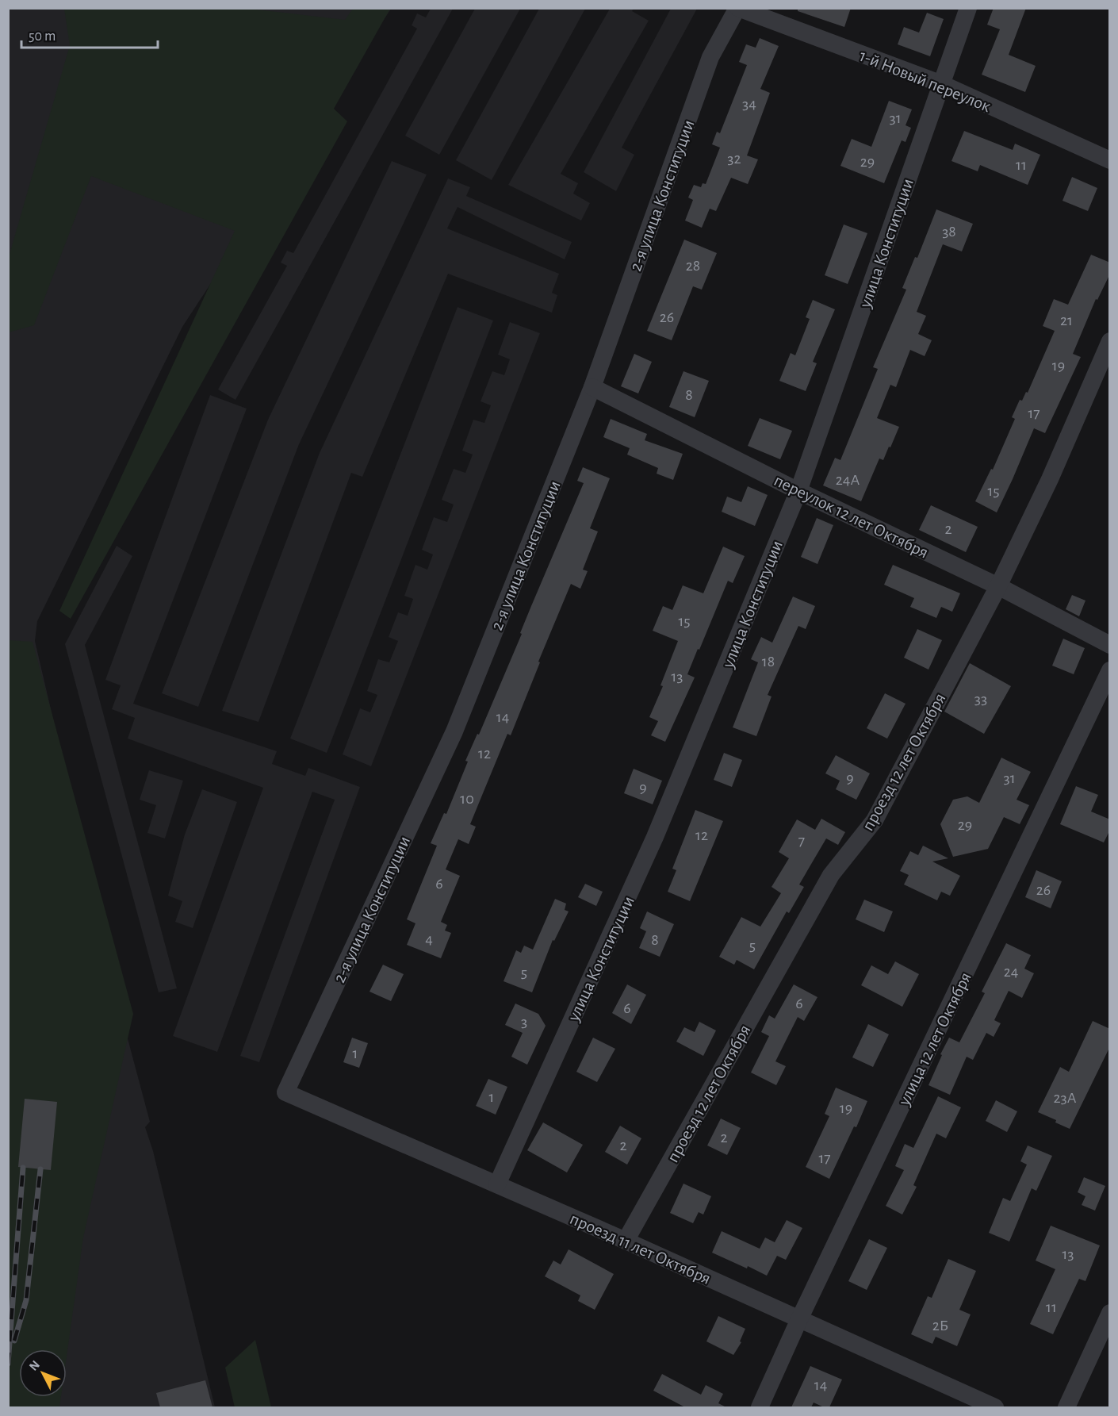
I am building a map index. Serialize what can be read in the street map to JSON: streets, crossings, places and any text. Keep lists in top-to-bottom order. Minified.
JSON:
{"streets":{"street":["1-й Новый переулок","2-я улица Конституции","улица Конституции","переулок 12 лет Октября","проезд 12 лет Октября","улица 12 лет Октября","проезд 11 лет Октября"]},"crossings":[["1-й Новый переулок","2-я улица Конституции"],["1-й Новый переулок","улица Конституции"],["2-я улица Конституции","переулок 12 лет Октября"],["2-я улица Конституции","проезд 11 лет Октября"],["улица Конституции","переулок 12 лет Октября"],["улица Конституции","проезд 11 лет Октября"],["переулок 12 лет Октября","проезд 12 лет Октября"],["проезд 12 лет Октября","проезд 11 лет Октября"],["улица 12 лет Октября","проезд 11 лет Октября"]],"house_numbers":["34","31","32","29","11","38","28","26","21","19","8","17","24А","15","2","15","18","13","33","14","12","9","31","9","10","29","12","7","6","26","4","8","5","24","5","6","6","3","1","1","23А","19","2","2","17","13","11","2Б","14"],"scale_bar":"50 m","north":"top left"}
